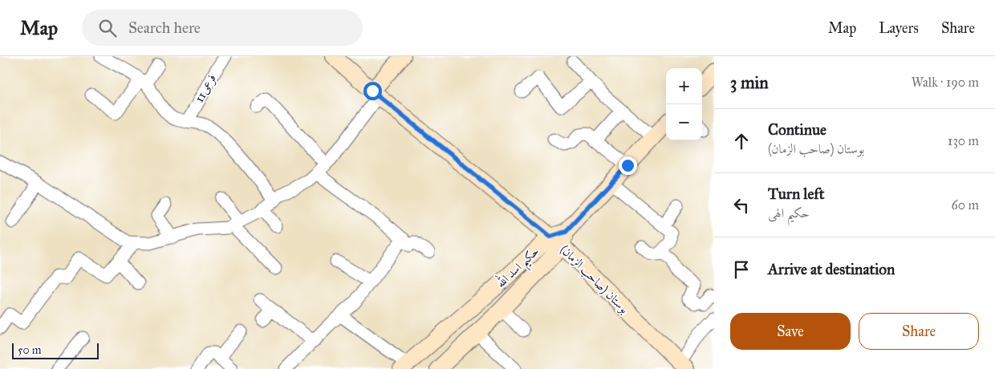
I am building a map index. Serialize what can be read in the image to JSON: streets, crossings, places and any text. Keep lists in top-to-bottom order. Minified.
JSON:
{"streets":{"main road":["حکیم اسد الله","بوستان (صاحب الزمان)"],"street":["فرعی11"]},"crossings":[["حکیم اسد الله","بوستان (صاحب الزمان)"]],"scale_bar":"50 m","page":{"header":"Map","search":"Search here","nav":["Map","Layers","Share"],"heading":["3 min","Walk · 190 m"],"map_buttons":["+","−"],"list":[["Continue","بوستان (صاحب الزمان)","130 m"],["Turn left","حکیم الهی","60 m"],"Arrive at destination"],"buttons":["Save","Share"],"scale":"50 m"}}
